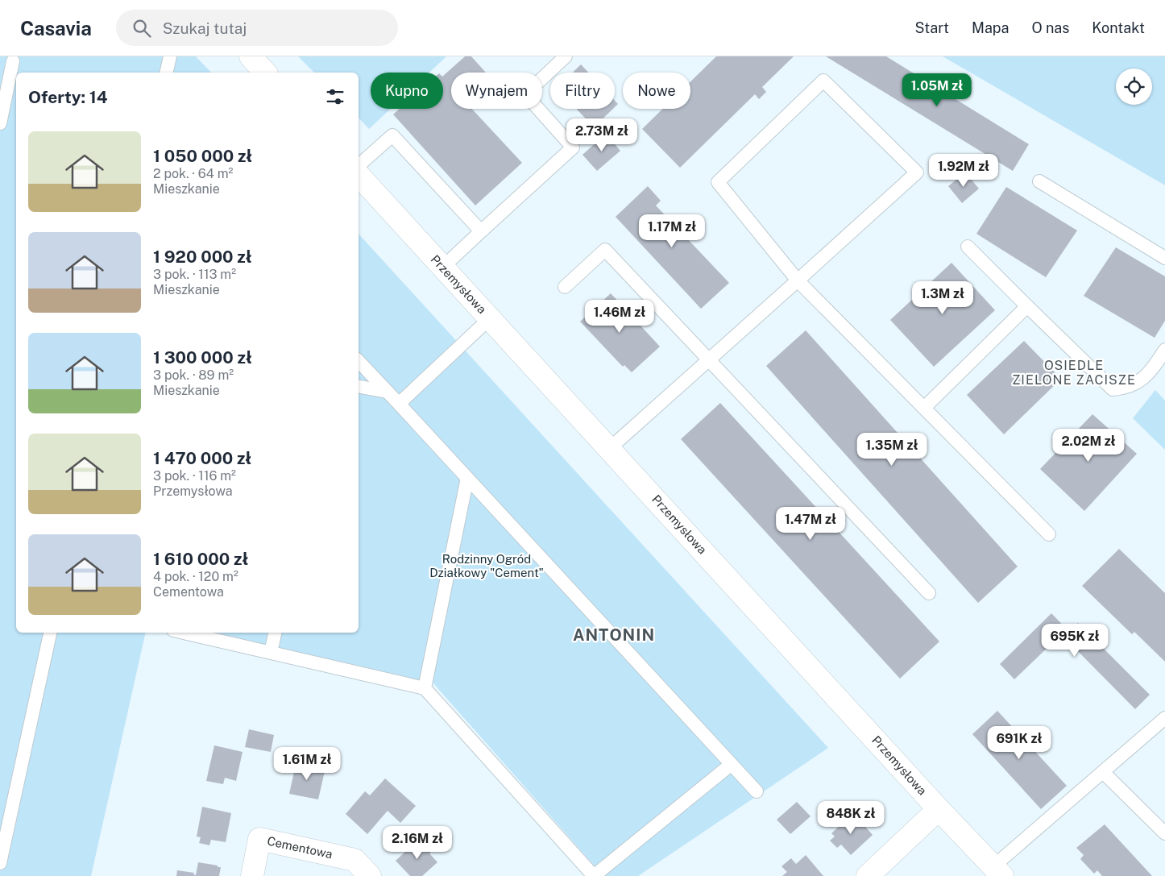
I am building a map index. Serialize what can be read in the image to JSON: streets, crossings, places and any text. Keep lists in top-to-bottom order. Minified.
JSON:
{"streets":{"main road":["Przemysłowa","Cementowa"]},"districts":["OSIEDLE ZIELONE ZACISZE","ANTONIN"],"parks":["Rodzinny Ogród Działkowy \"Cement\""],"page":{"header":"Casavia","search":"Szukaj tutaj","nav":["Start","Mapa","O nas","Kontakt"],"chip":["Kupno","Wynajem","Filtry","Nowe"],"heading":"Oferty: 14","price":["1.05M zł","2.73M zł","1.92M zł","1.17M zł","1.3M zł","1.46M zł","2.02M zł","1.35M zł","1.47M zł","695K zł","691K zł","1.61M zł","848K zł","2.16M zł"],"list":[{"name":"1 050 000 zł","note":"2 pok. · 64 m² · Mieszkanie"},{"name":"1 920 000 zł","note":"3 pok. · 113 m² · Mieszkanie"},{"name":"1 300 000 zł","note":"3 pok. · 89 m² · Mieszkanie"},{"name":"1 470 000 zł","note":"3 pok. · 116 m² · Przemysłowa"},{"name":"1 610 000 zł","note":"4 pok. · 120 m² · Cementowa"}]}}
